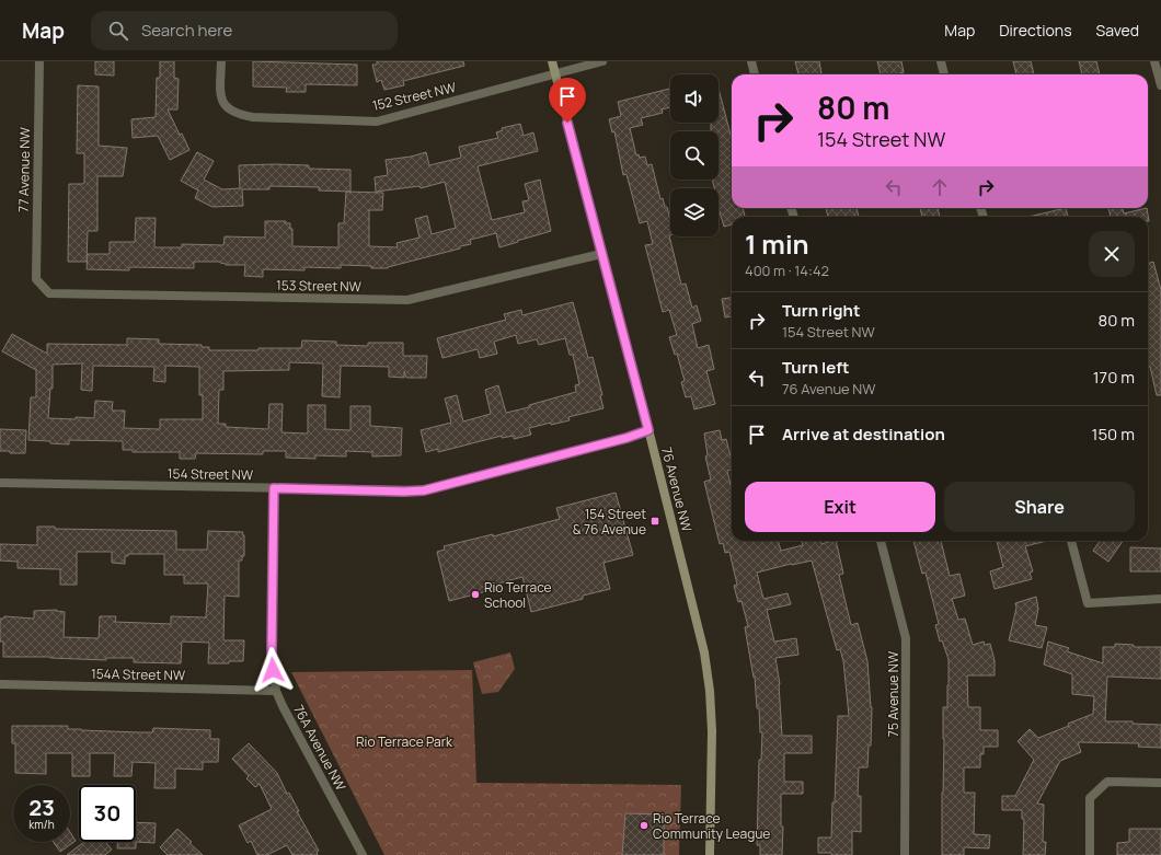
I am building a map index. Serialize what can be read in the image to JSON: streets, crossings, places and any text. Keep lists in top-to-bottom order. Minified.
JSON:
{"streets":{"street":["152 Street NW","77 Avenue NW","153 Street NW","154 Street NW","76 Avenue NW","154A Street NW","75 Avenue NW","76A Avenue NW"]},"crossings":[["152 Street NW","76 Avenue NW"],["77 Avenue NW","153 Street NW"],["153 Street NW","76 Avenue NW"],["154 Street NW","76 Avenue NW"],["154 Street NW","76A Avenue NW"],["154A Street NW","76A Avenue NW"]],"parks":["Rio Terrace Park"],"places":{"transit":["154 Street & 76 Avenue"],"other":["Rio Terrace School","Rio Terrace Community League"]},"page":{"header":"Map","search":"Search here","nav":["Map","Directions","Saved"],"turn":["80 m","154 Street NW"],"heading":["1 min","400 m · 14:42"],"list":[{"name":"Turn right","note":"154 Street NW","value":"80 m"},{"name":"Turn left","note":"76 Avenue NW","value":"170 m"},{"name":"Arrive at destination","value":"150 m"}],"buttons":["Exit","Share"],"speed":"23 km/h","limit":"30"}}
